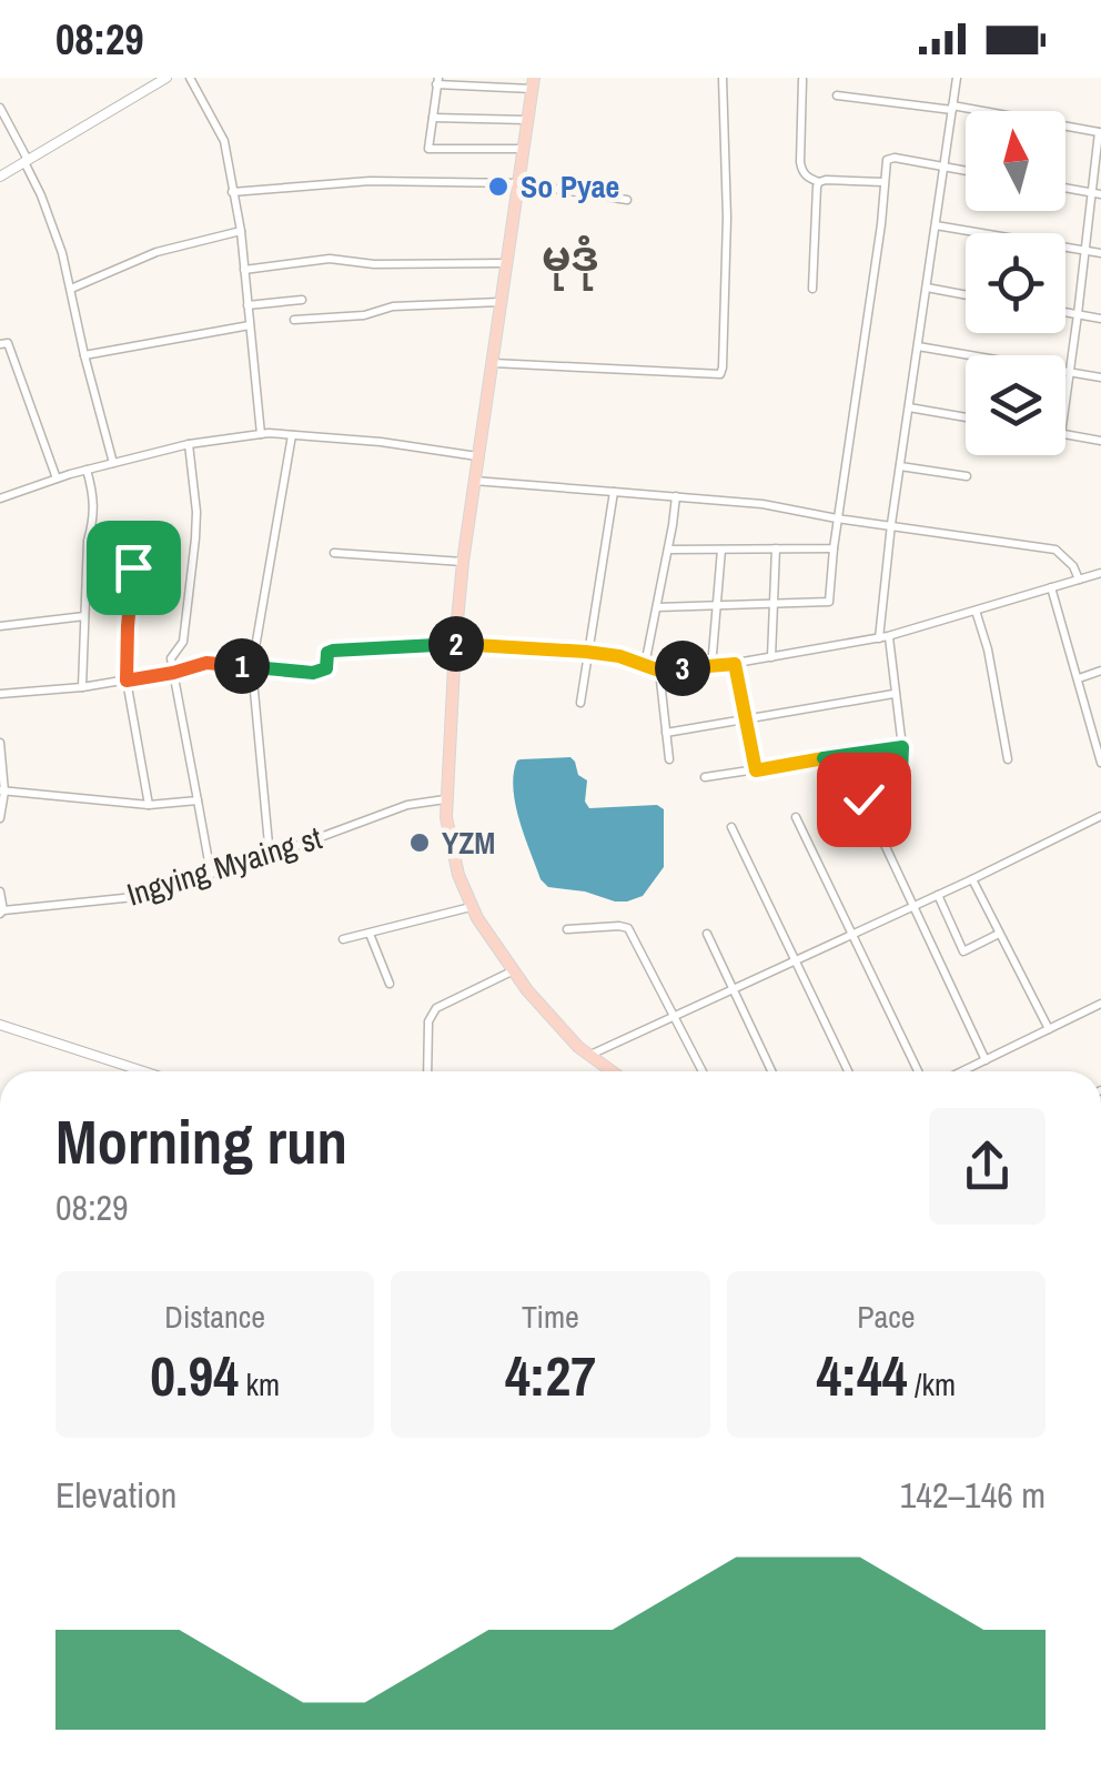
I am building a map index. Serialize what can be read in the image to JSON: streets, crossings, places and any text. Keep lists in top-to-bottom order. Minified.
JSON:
{"streets":{"street":["Ingying Myaing st"]},"districts":["မုဒုံ"],"places":["So Pyae","YZM"],"north":"top","page":{"status":"08:29","pins":["2","1","3"],"heading":["Morning run","08:29"],"stats":[["Distance","0.94 km"],["Time","4:27"],["Pace","4:44 /km"]],"chart":["Elevation","142–146 m"]}}
